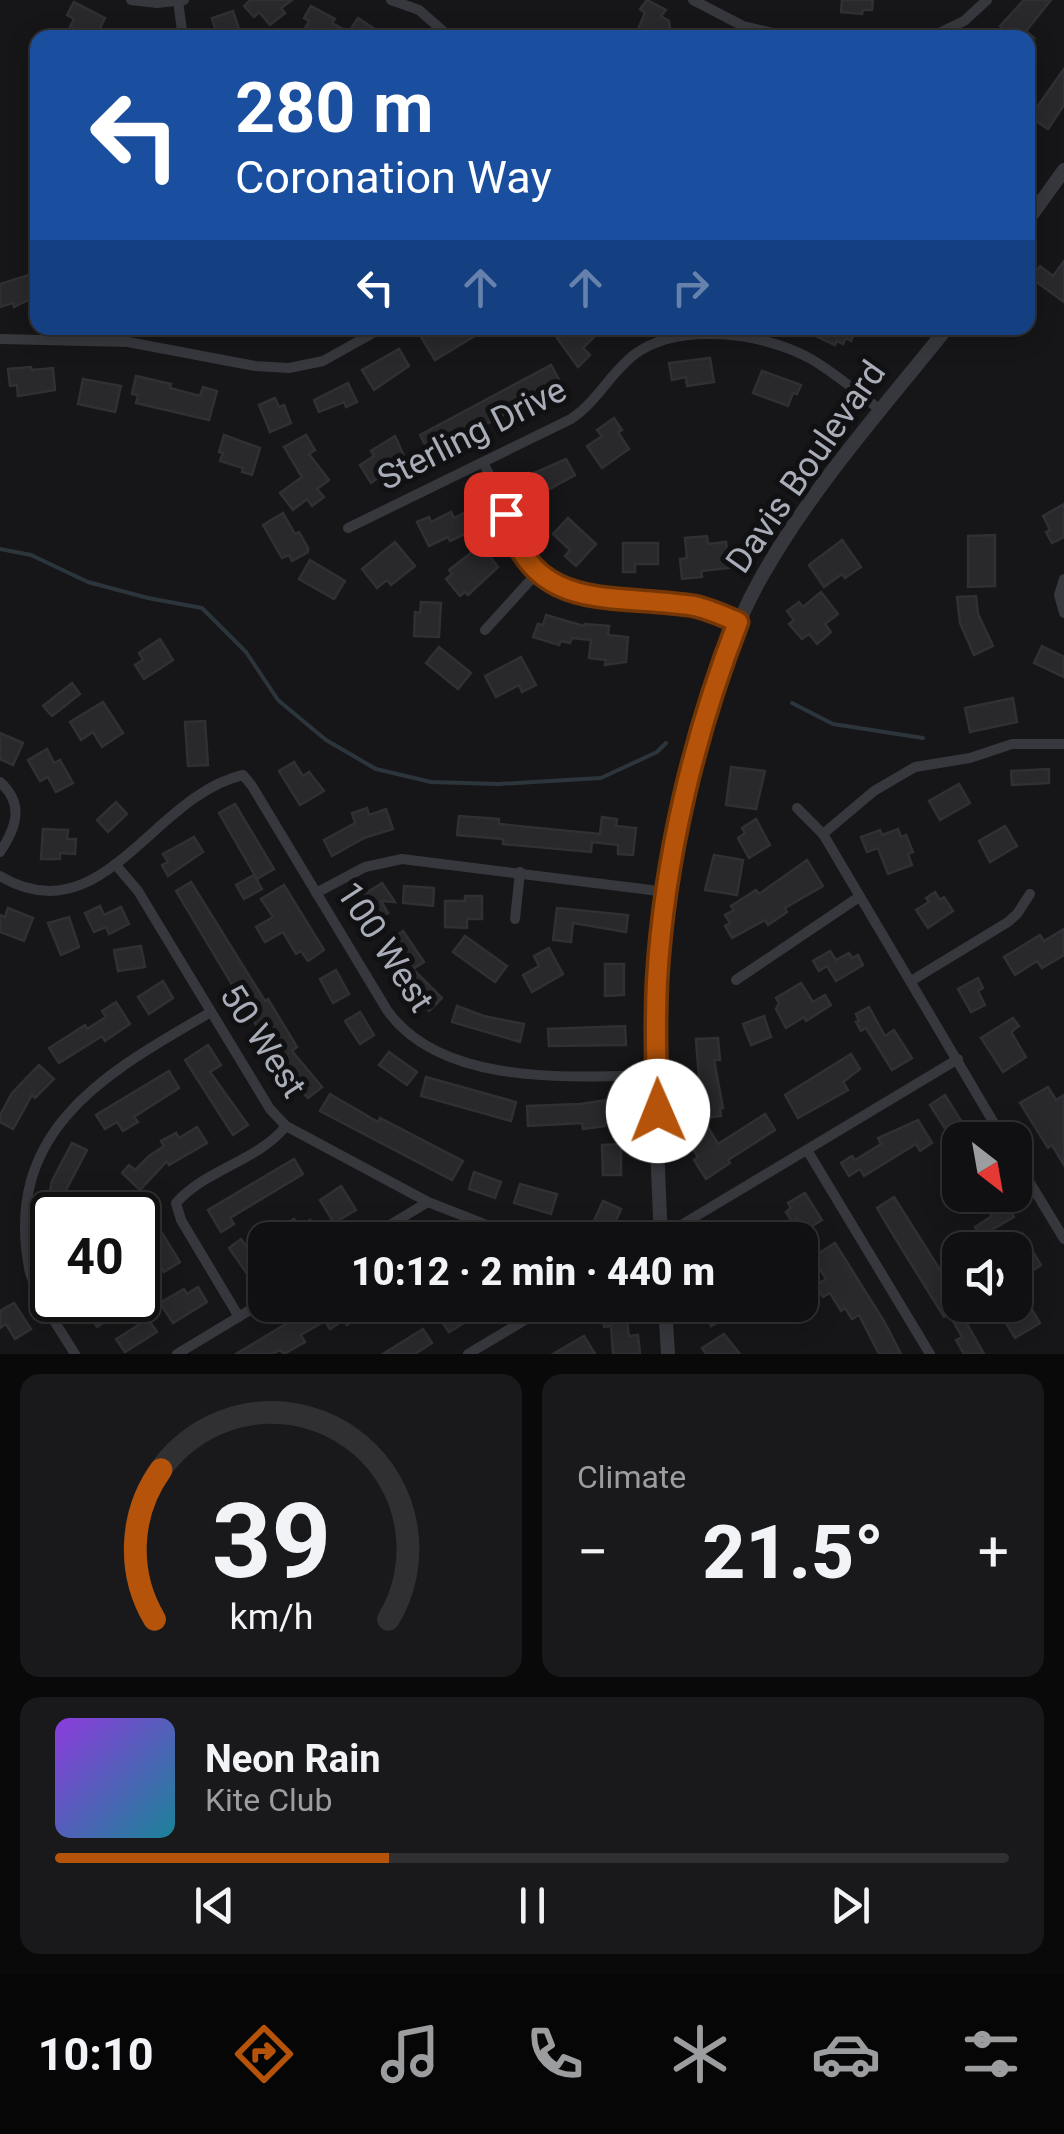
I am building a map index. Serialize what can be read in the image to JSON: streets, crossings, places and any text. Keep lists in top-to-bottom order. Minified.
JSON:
{"streets":{"street":["Sterling Drive","Davis Boulevard","100 West","50 West"]},"crossings":[["Sterling Drive","Davis Boulevard"],["Davis Boulevard","100 West"],["100 West","50 West"]],"north":"bottom right","page":{"turn":["280 m","Coronation Way"],"limit":"40","trip":"10:12 · 2 min · 440 m","tile":"Climate","heat":["−","21.5°","+"],"song":["Neon Rain","Kite Club"],"tabs":"10:10","gauge":["39","km/h"]}}
